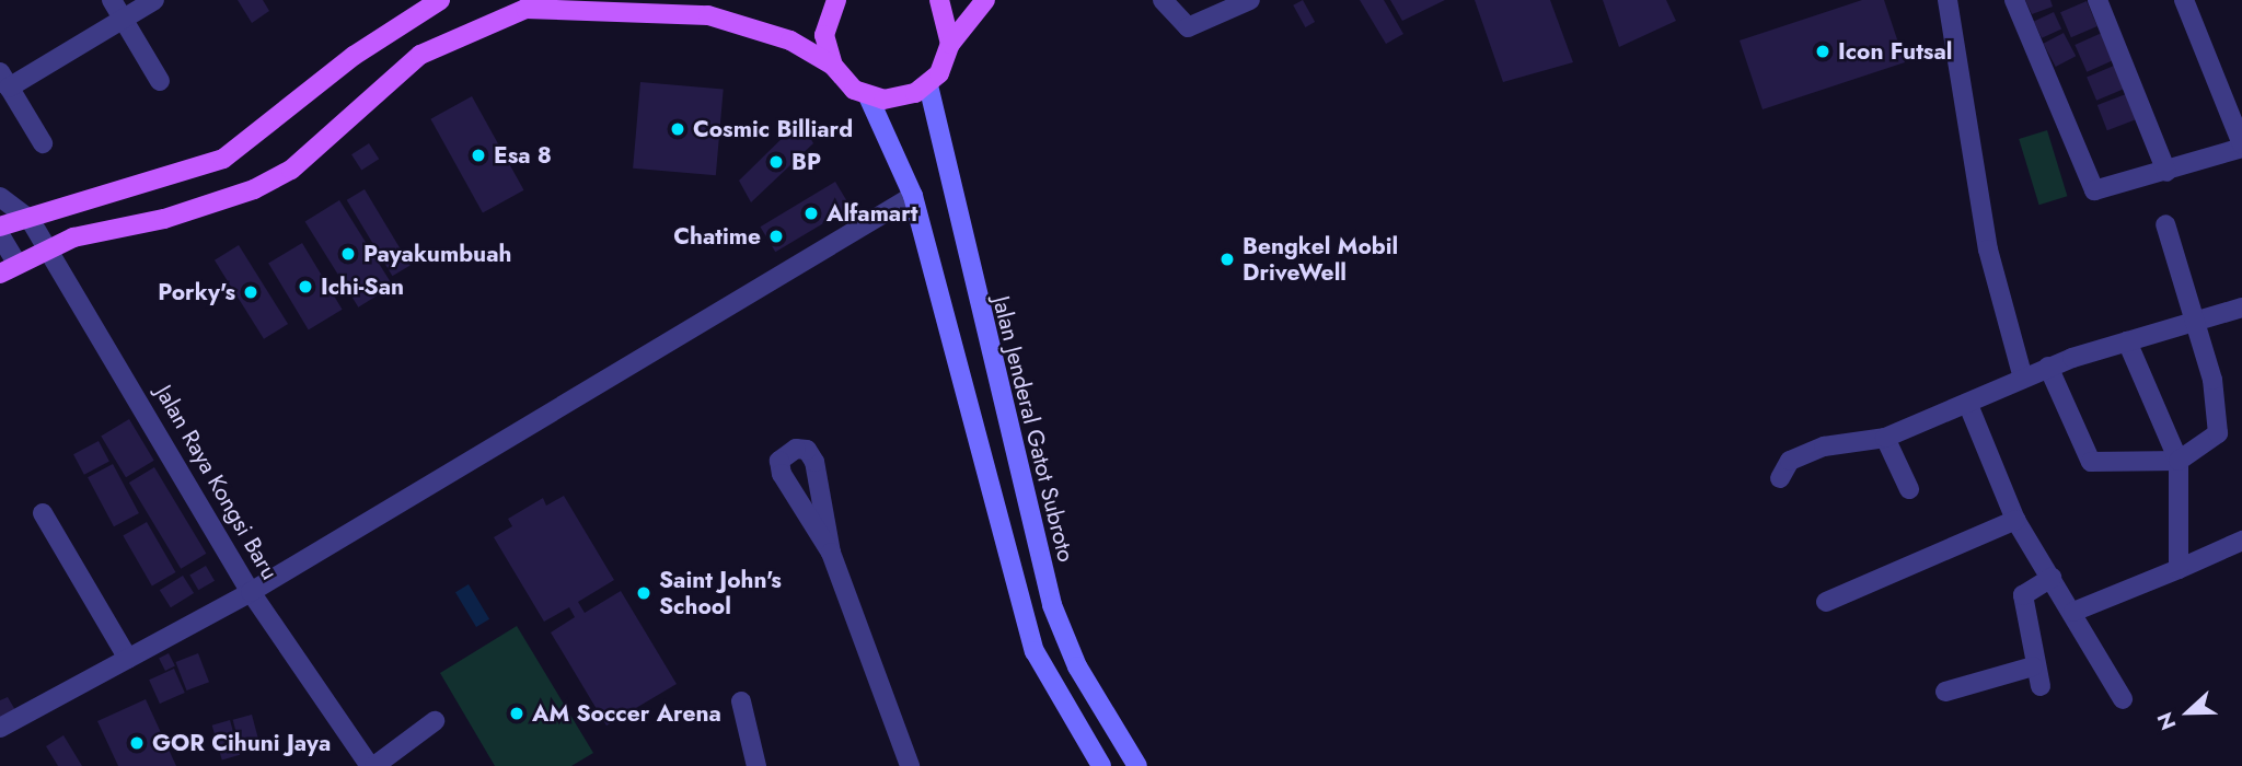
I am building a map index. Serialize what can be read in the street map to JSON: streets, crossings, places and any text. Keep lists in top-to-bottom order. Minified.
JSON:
{"streets":{"street":["Jalan Jenderal Gatot Subroto","Jalan Raya Kongsi Baru"]},"places":["Icon Futsal","Cosmic Billiard","Esa 8","BP","Alfamart","Chatime","Payakumbuah","Bengkel Mobil DriveWell","Ichi-San","Porky's","Saint John's School","AM Soccer Arena","GOR Cihuni Jaya"],"north":"left"}
